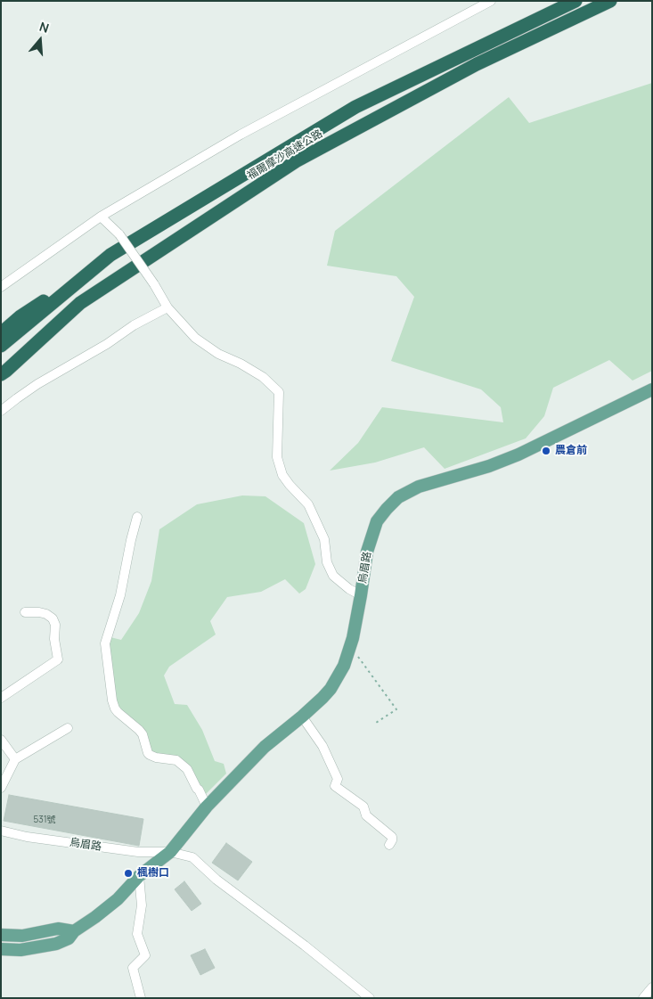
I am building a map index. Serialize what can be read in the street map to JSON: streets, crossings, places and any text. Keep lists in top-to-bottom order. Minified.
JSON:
{"streets":{"highway":["福爾摩沙高速公路"],"main road":["烏眉路"]},"places":["農倉前","楓樹口"],"house_numbers":["531號"],"north":"top"}
